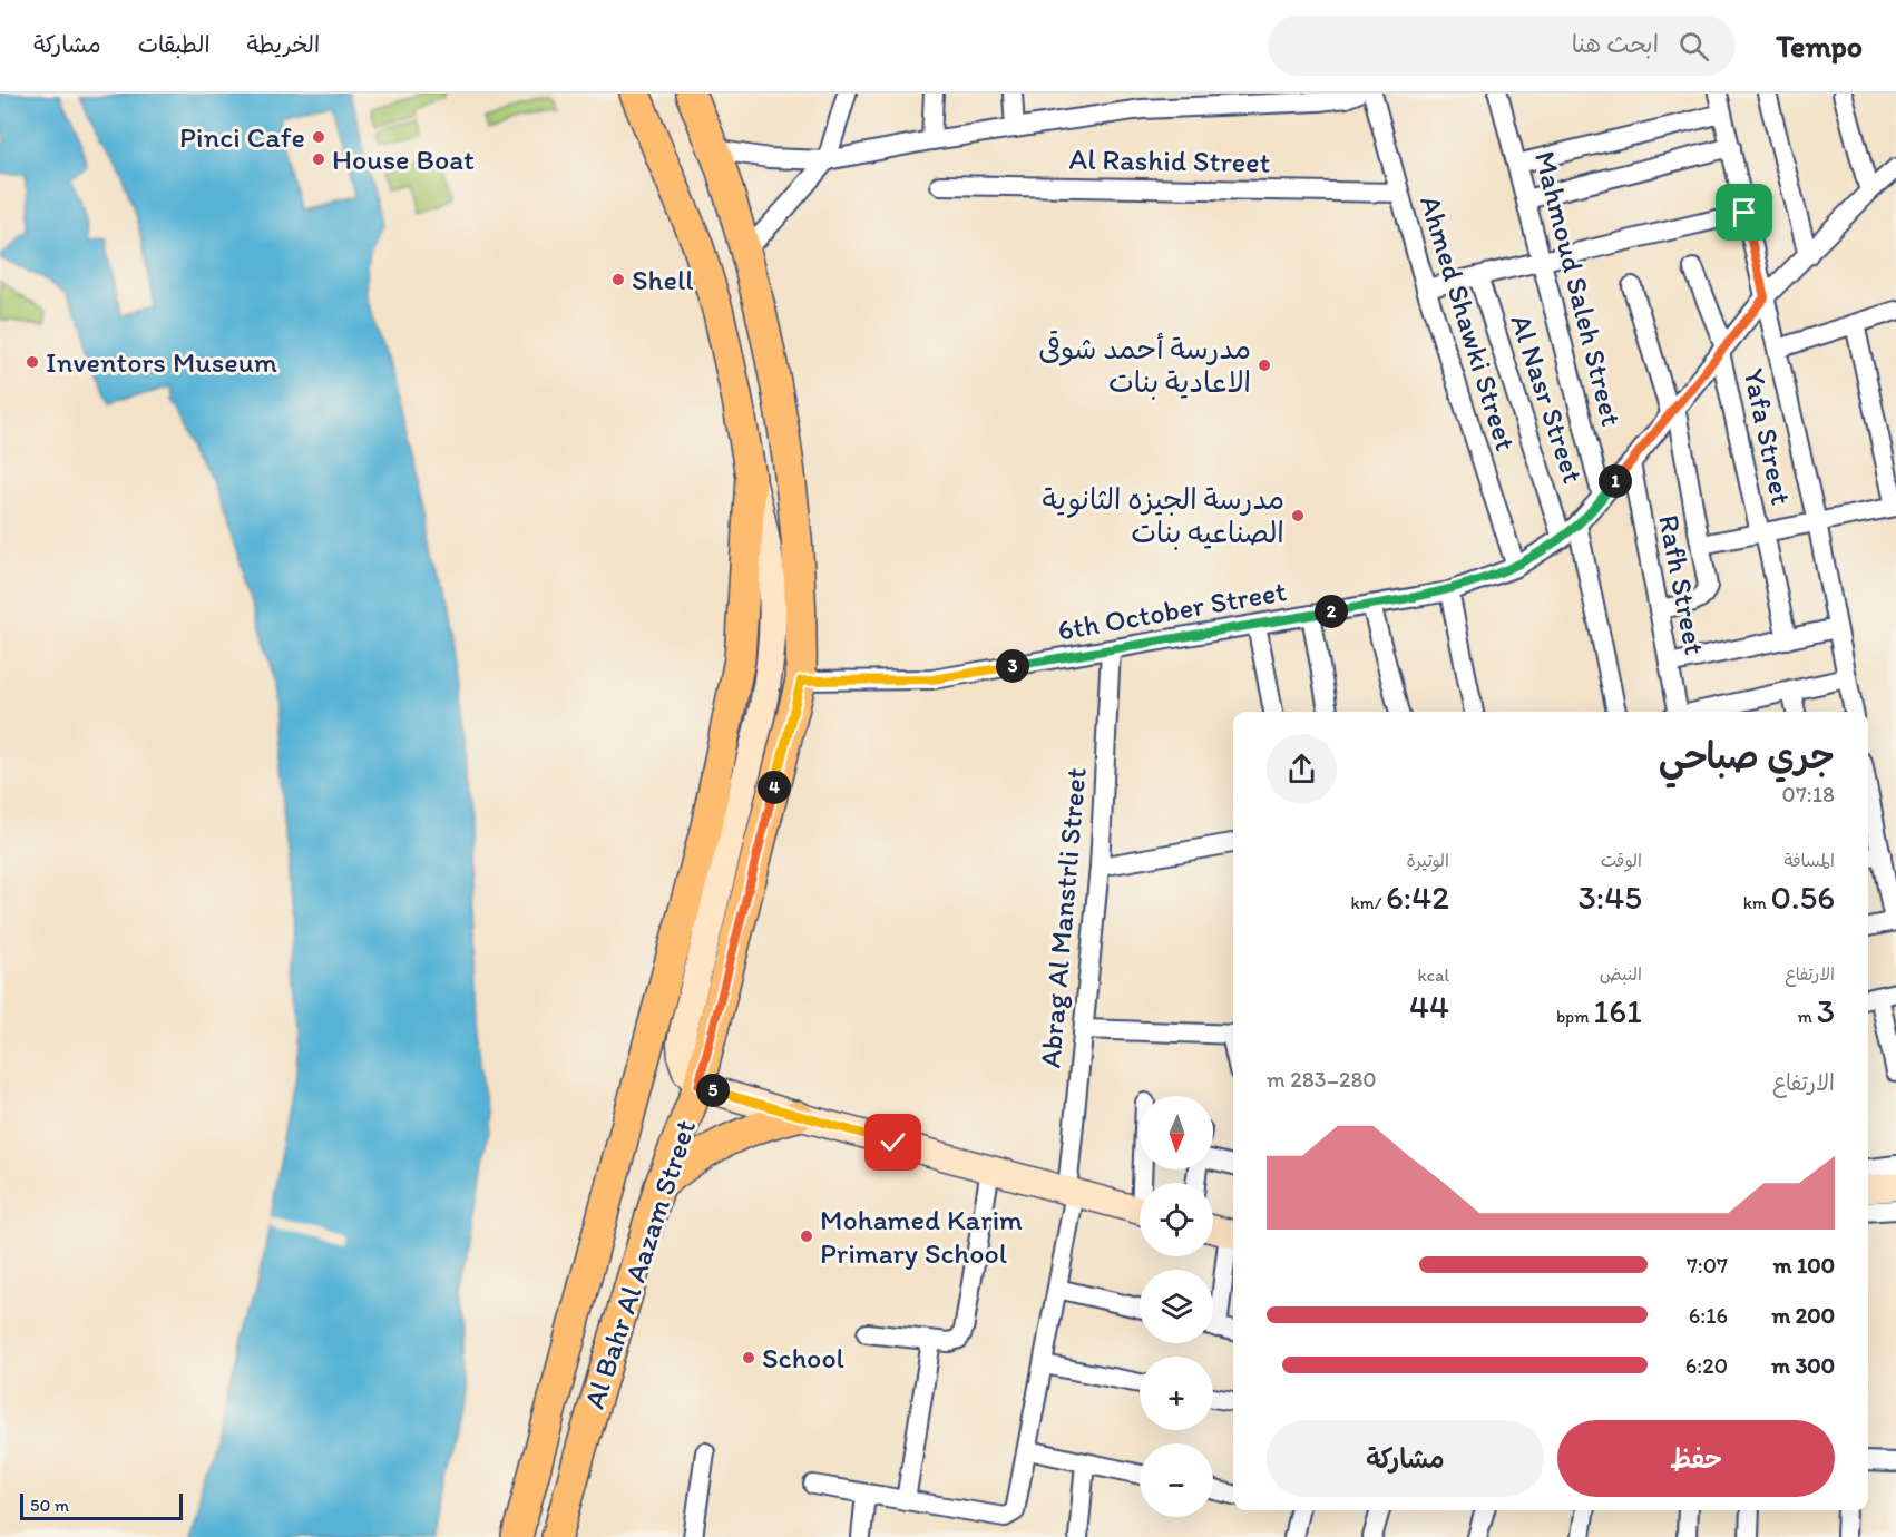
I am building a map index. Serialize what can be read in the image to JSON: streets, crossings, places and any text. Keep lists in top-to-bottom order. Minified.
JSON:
{"streets":{"main road":["Al Bahr Al Aazam Street"],"street":["Al Rashid Street","Mahmoud Saleh Street","Ahmed Shawki Street","Al Nasr Street","Yafa Street","Rafh Street","6th October Street","Abrag Al Manstrli Street"]},"crossings":[["Al Rashid Street","Ahmed Shawki Street"],["Mahmoud Saleh Street","6th October Street"],["Ahmed Shawki Street","6th October Street"],["Al Nasr Street","6th October Street"],["Yafa Street","6th October Street"],["Rafh Street","6th October Street"],["6th October Street","Abrag Al Manstrli Street"],["6th October Street","Al Bahr Al Aazam Street"]],"places":["Pinci Cafe","House Boat","Shell","Inventors Museum","مدرسة أحمد شوقى الاعادية بنات","مدرسة الجيزه الثانوية الصناعيه بنات","Mohamed Karim Primary School","School"],"scale_bar":"50 m","north":"bottom","page":{"header":"Tempo","search":"ابحث هنا","nav":["الخريطة","الطبقات","مشاركة"],"pins":["1","2","3","4","5"],"heading":["جري صباحي","07:18"],"stats":[["المسافة","0.56 km"],["الوقت","3:45"],["الوتيرة","6:42 /km"],["الارتفاع","3 m"],["النبض","161 bpm"],["kcal","44"]],"chart":["الارتفاع","280–283 m"],"map_buttons":["+","−"],"list":[{"name":"100 m","note":"7:07"},{"name":"200 m","note":"6:16"},{"name":"300 m","note":"6:20"}],"buttons":["حفظ","مشاركة"],"scale":"50 m"}}
